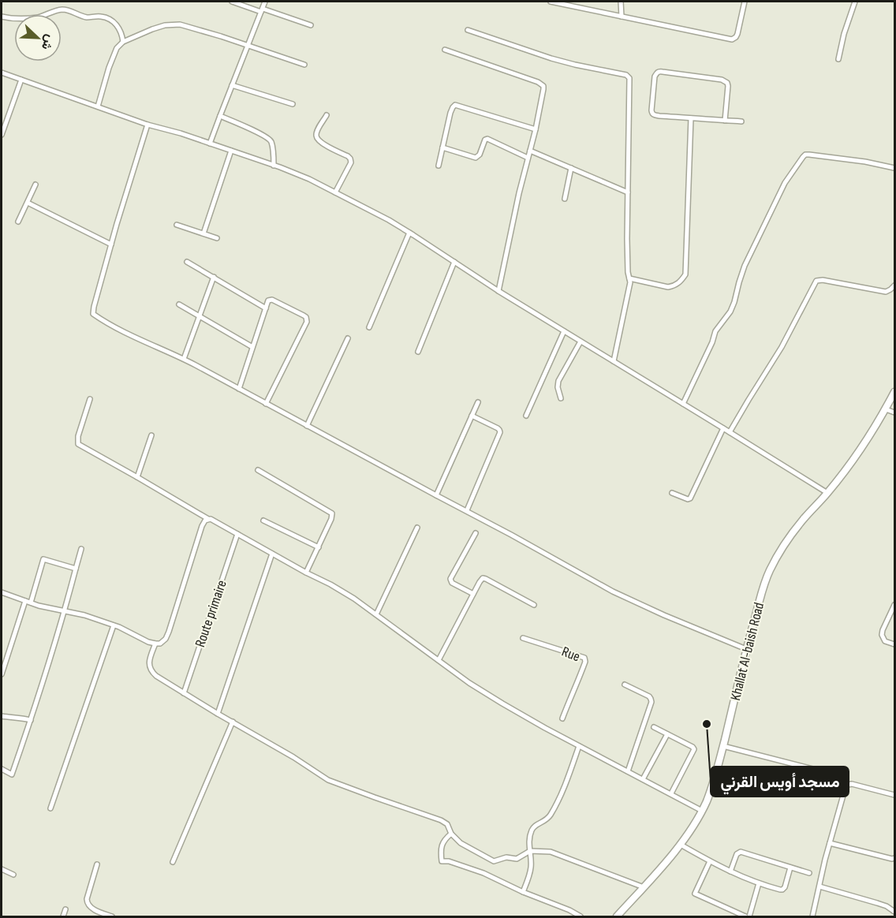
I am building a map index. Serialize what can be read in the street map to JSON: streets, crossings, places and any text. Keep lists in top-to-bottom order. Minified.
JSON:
{"streets":{"street":["Route primaire","Khallat Al-baish Road","Rue"]},"places":["مسجد أويس القرني"],"north":"bottom right"}
